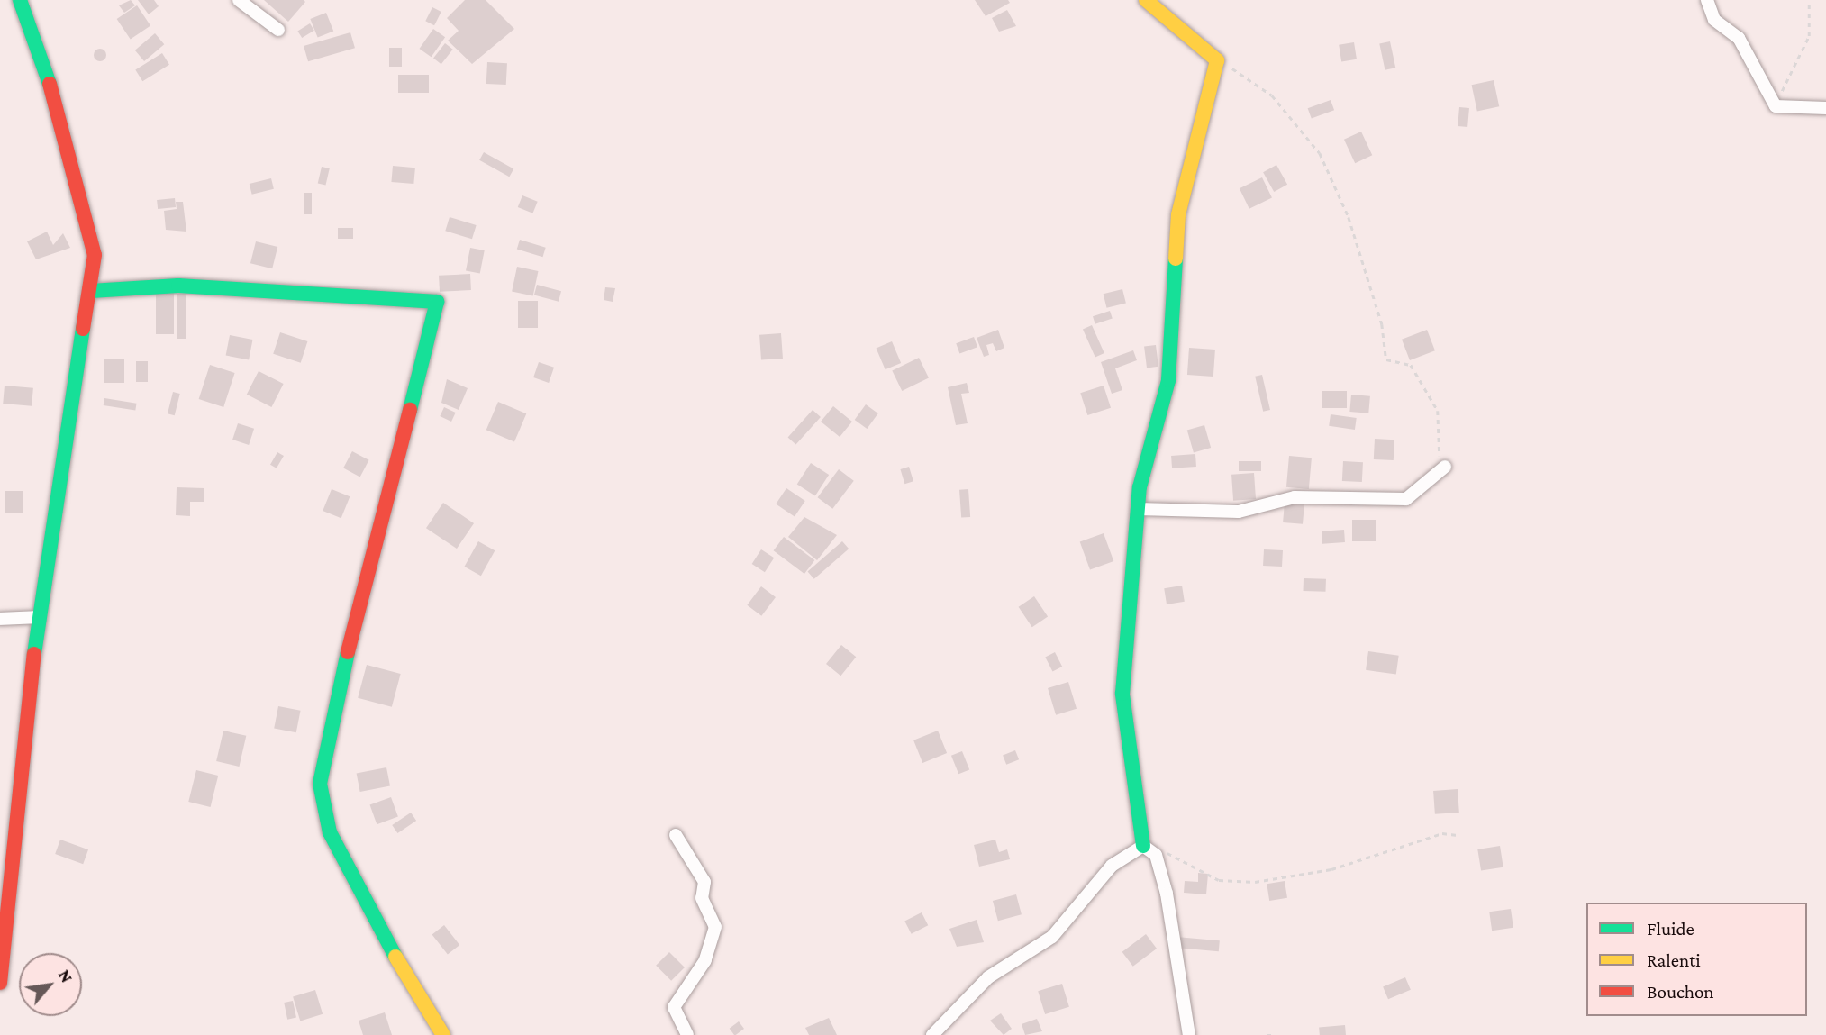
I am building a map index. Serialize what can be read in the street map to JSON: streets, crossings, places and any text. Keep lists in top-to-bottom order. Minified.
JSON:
{"legend":["Fluide","Ralenti","Bouchon"],"north":"top right"}
